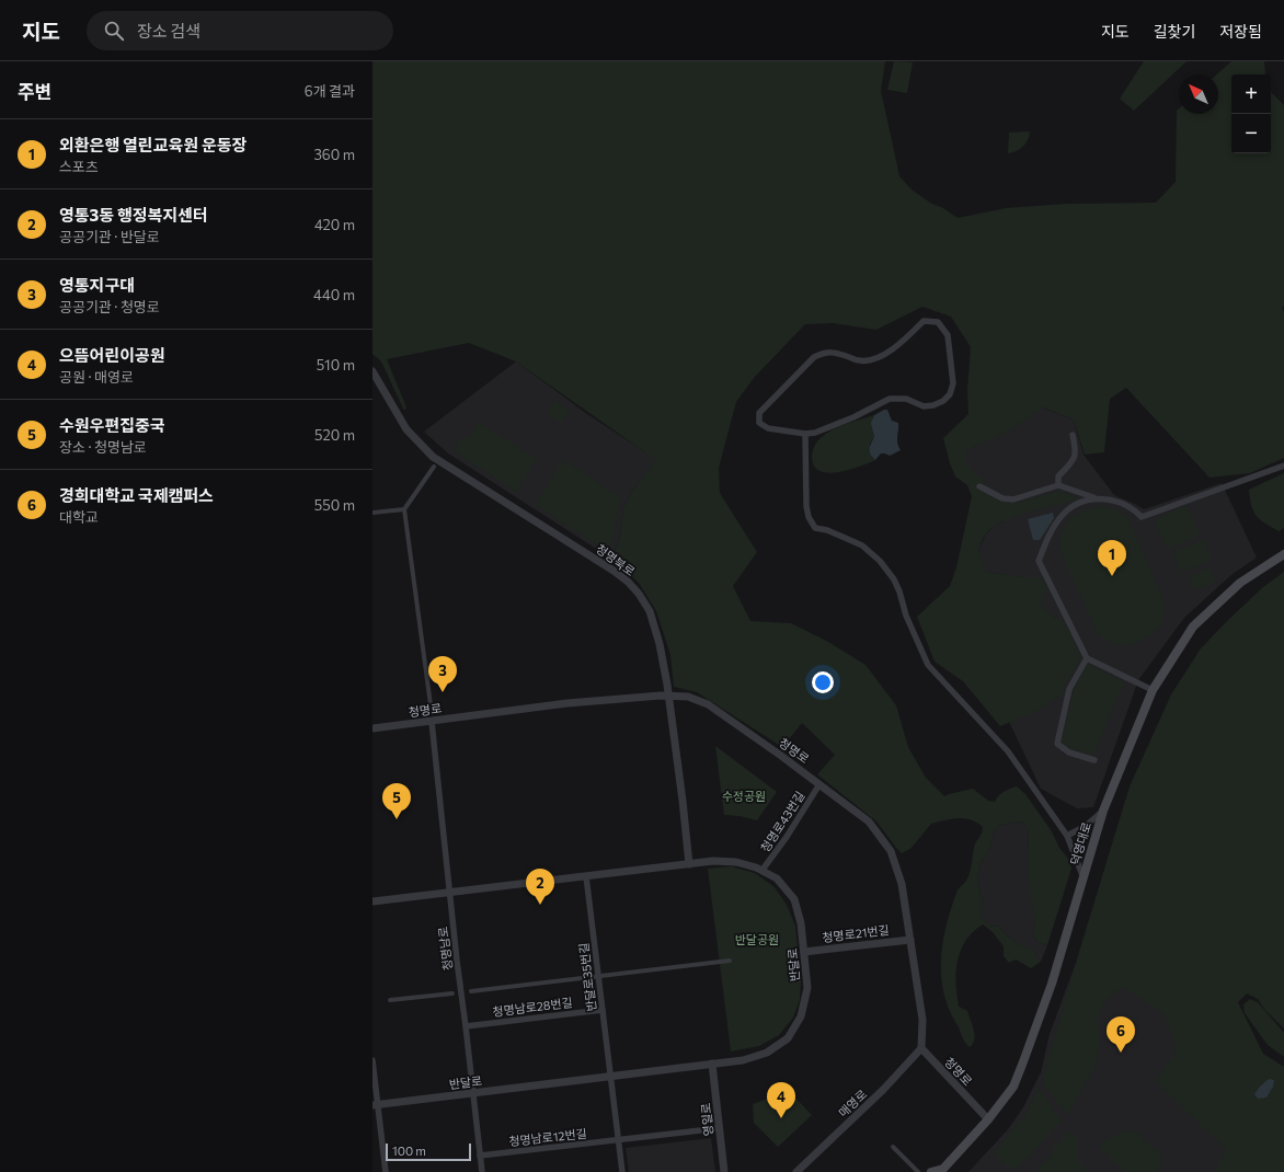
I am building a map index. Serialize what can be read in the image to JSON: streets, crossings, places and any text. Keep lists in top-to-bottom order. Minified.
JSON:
{"streets":{"main road":["덕영대로"],"street":["청명북로","청명로","청명로43번길","청명로21번길","청명남로","반달로","반달로35번길","청명남로28번길","매영로","영일로","청명남로12번길"]},"crossings":[["청명북로","청명로"],["청명북로","반달로"],["청명로","청명로43번길"],["청명로","덕영대로"],["청명로","청명로21번길"],["청명로","청명남로"],["청명로","매영로"],["청명로43번길","반달로"],["청명로21번길","반달로"],["청명남로","반달로"],["청명남로","청명남로28번길"],["청명남로","청명남로12번길"],["반달로","반달로35번길"],["반달로","영일로"],["반달로35번길","청명남로28번길"],["반달로35번길","청명남로12번길"],["영일로","청명남로12번길"]],"parks":["수정공원","반달공원"],"scale_bar":"100 m","north":"top left","page":{"header":"지도","search":"장소 검색","nav":["지도","길찾기","저장됨"],"heading":["주변","6개 결과"],"map_buttons":["+","−"],"list":[{"mark":"1","name":"외환은행 열린교육원 운동장","note":"스포츠","value":"360 m"},{"mark":"2","name":"영통3동 행정복지센터","note":"공공기관 · 반달로","value":"420 m"},{"mark":"3","name":"영통지구대","note":"공공기관 · 청명로","value":"440 m"},{"mark":"4","name":"으뜸어린이공원","note":"공원 · 매영로","value":"510 m"},{"mark":"5","name":"수원우편집중국","note":"장소 · 청명남로","value":"520 m"},{"mark":"6","name":"경희대학교 국제캠퍼스","note":"대학교","value":"550 m"}],"pins":["1","3","5","2","6","4"],"scale":"100 m"}}
